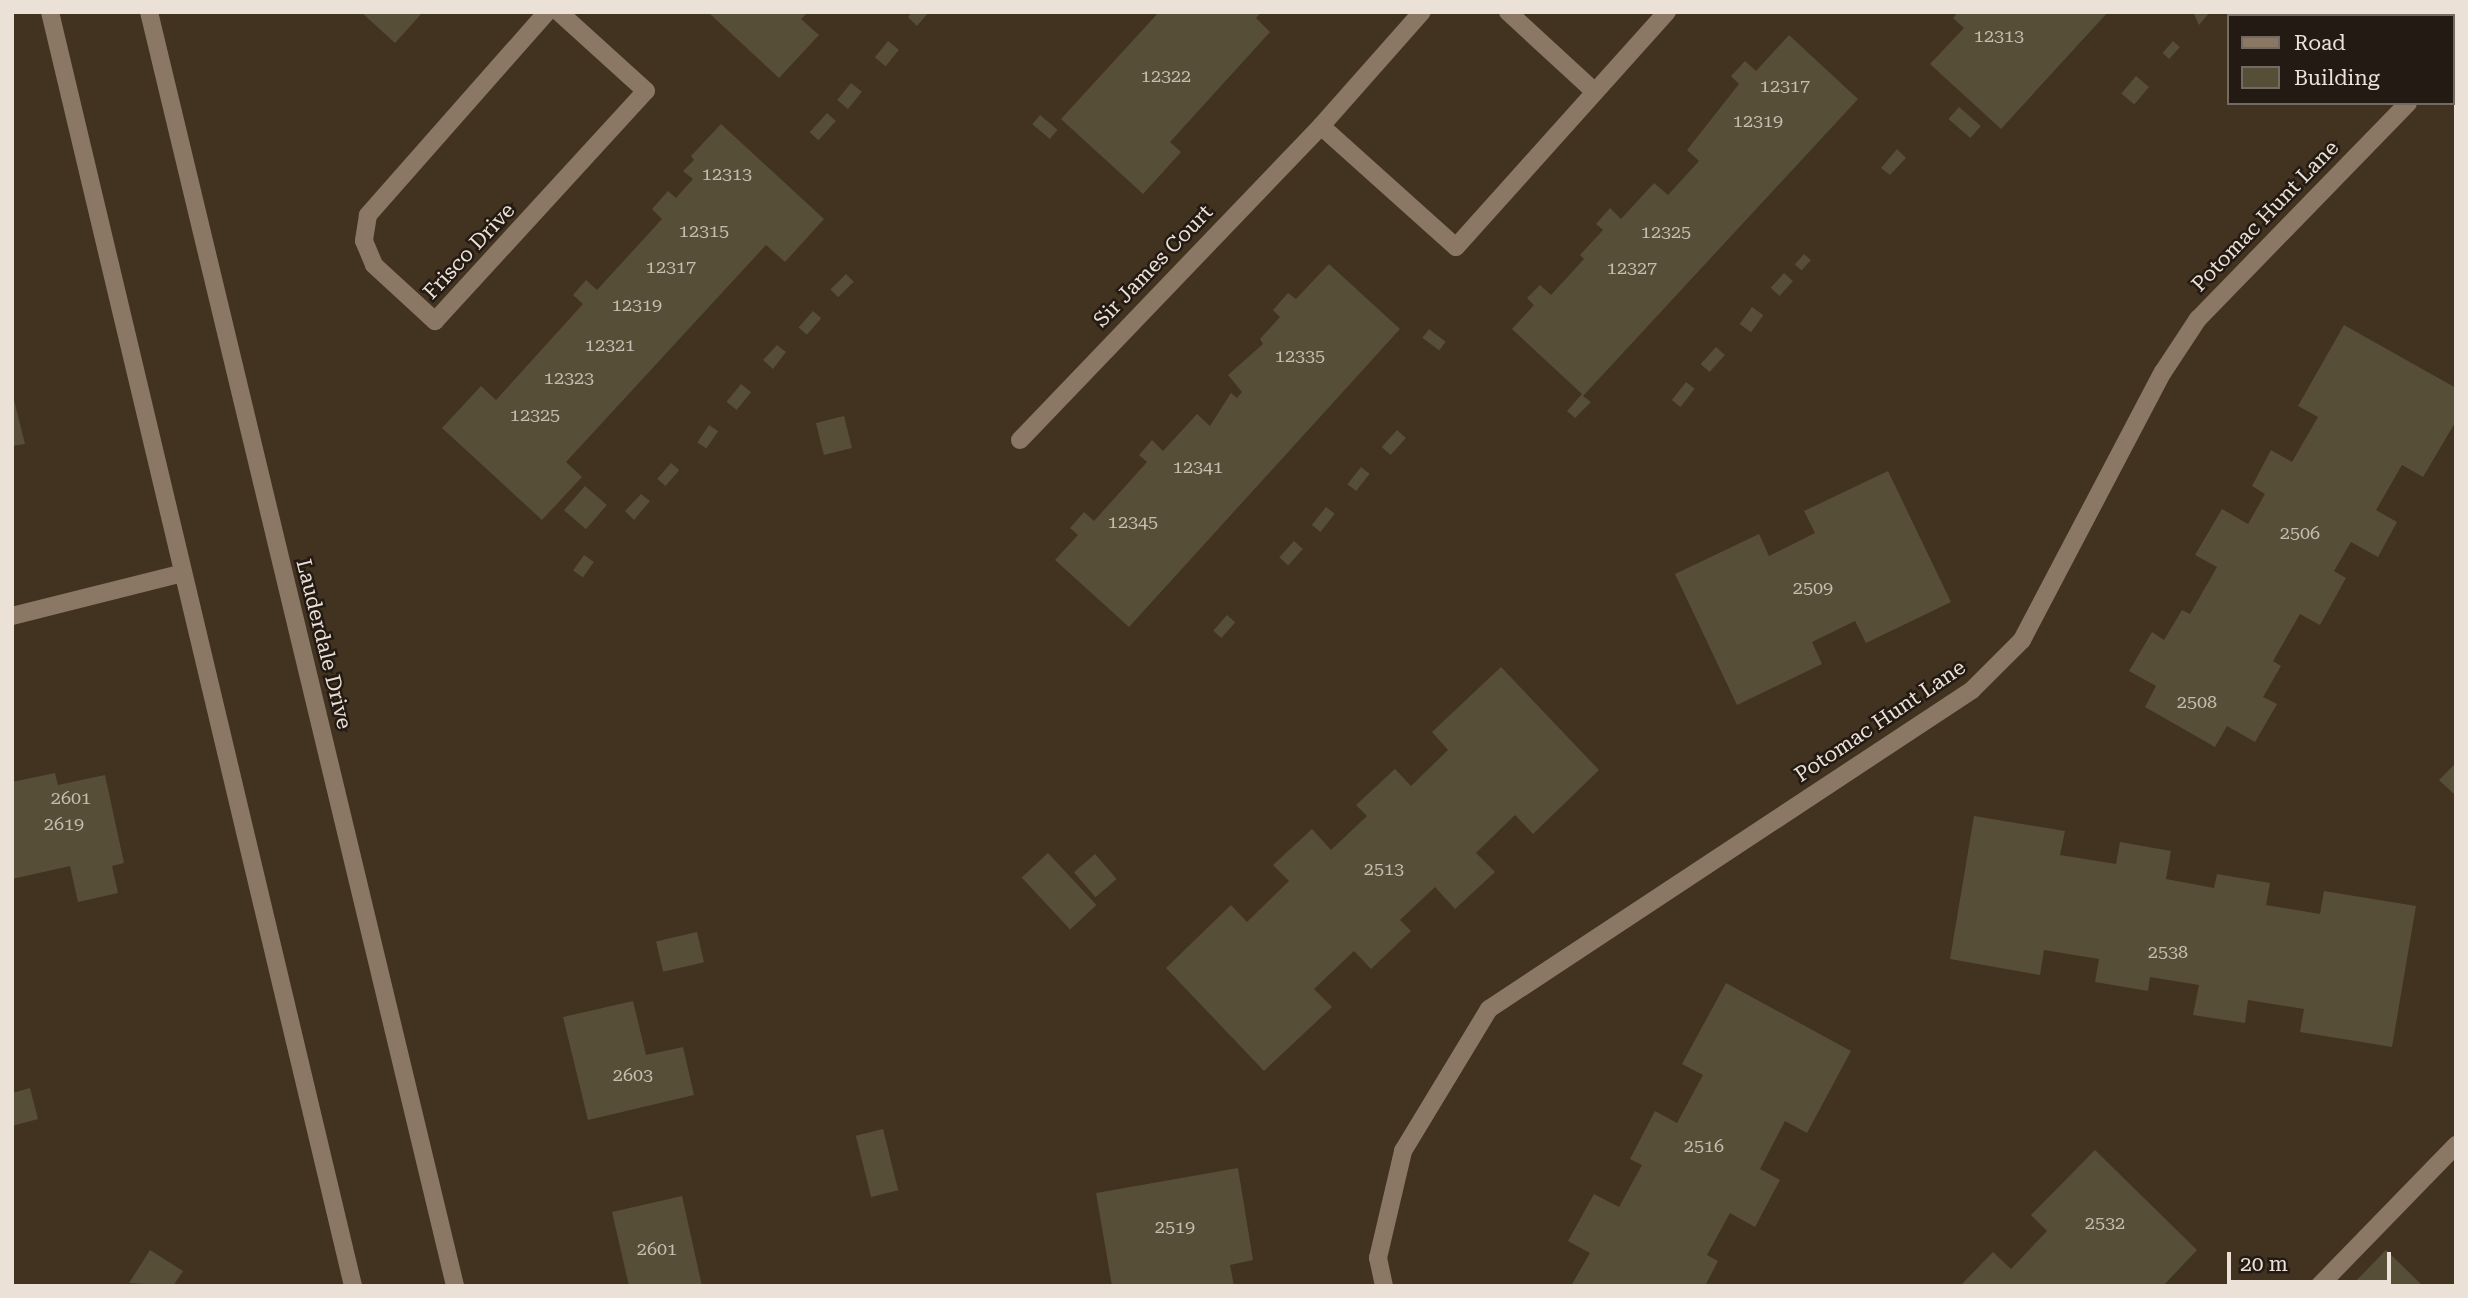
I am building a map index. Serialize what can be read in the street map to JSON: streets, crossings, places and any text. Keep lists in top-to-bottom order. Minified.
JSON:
{"streets":{"street":["Potomac Hunt Lane","Frisco Drive","Sir James Court","Lauderdale Drive"]},"house_numbers":["12313","12322","12317","12319","12313","12315","12325","12317","12327","12319","12321","12335","12323","12325","12341","12345","2506","2509","2508","2601","2619","2513","2538","2603","2516","2532","2519","2601"],"legend":["Road","Building"],"scale_bar":"20 m"}
